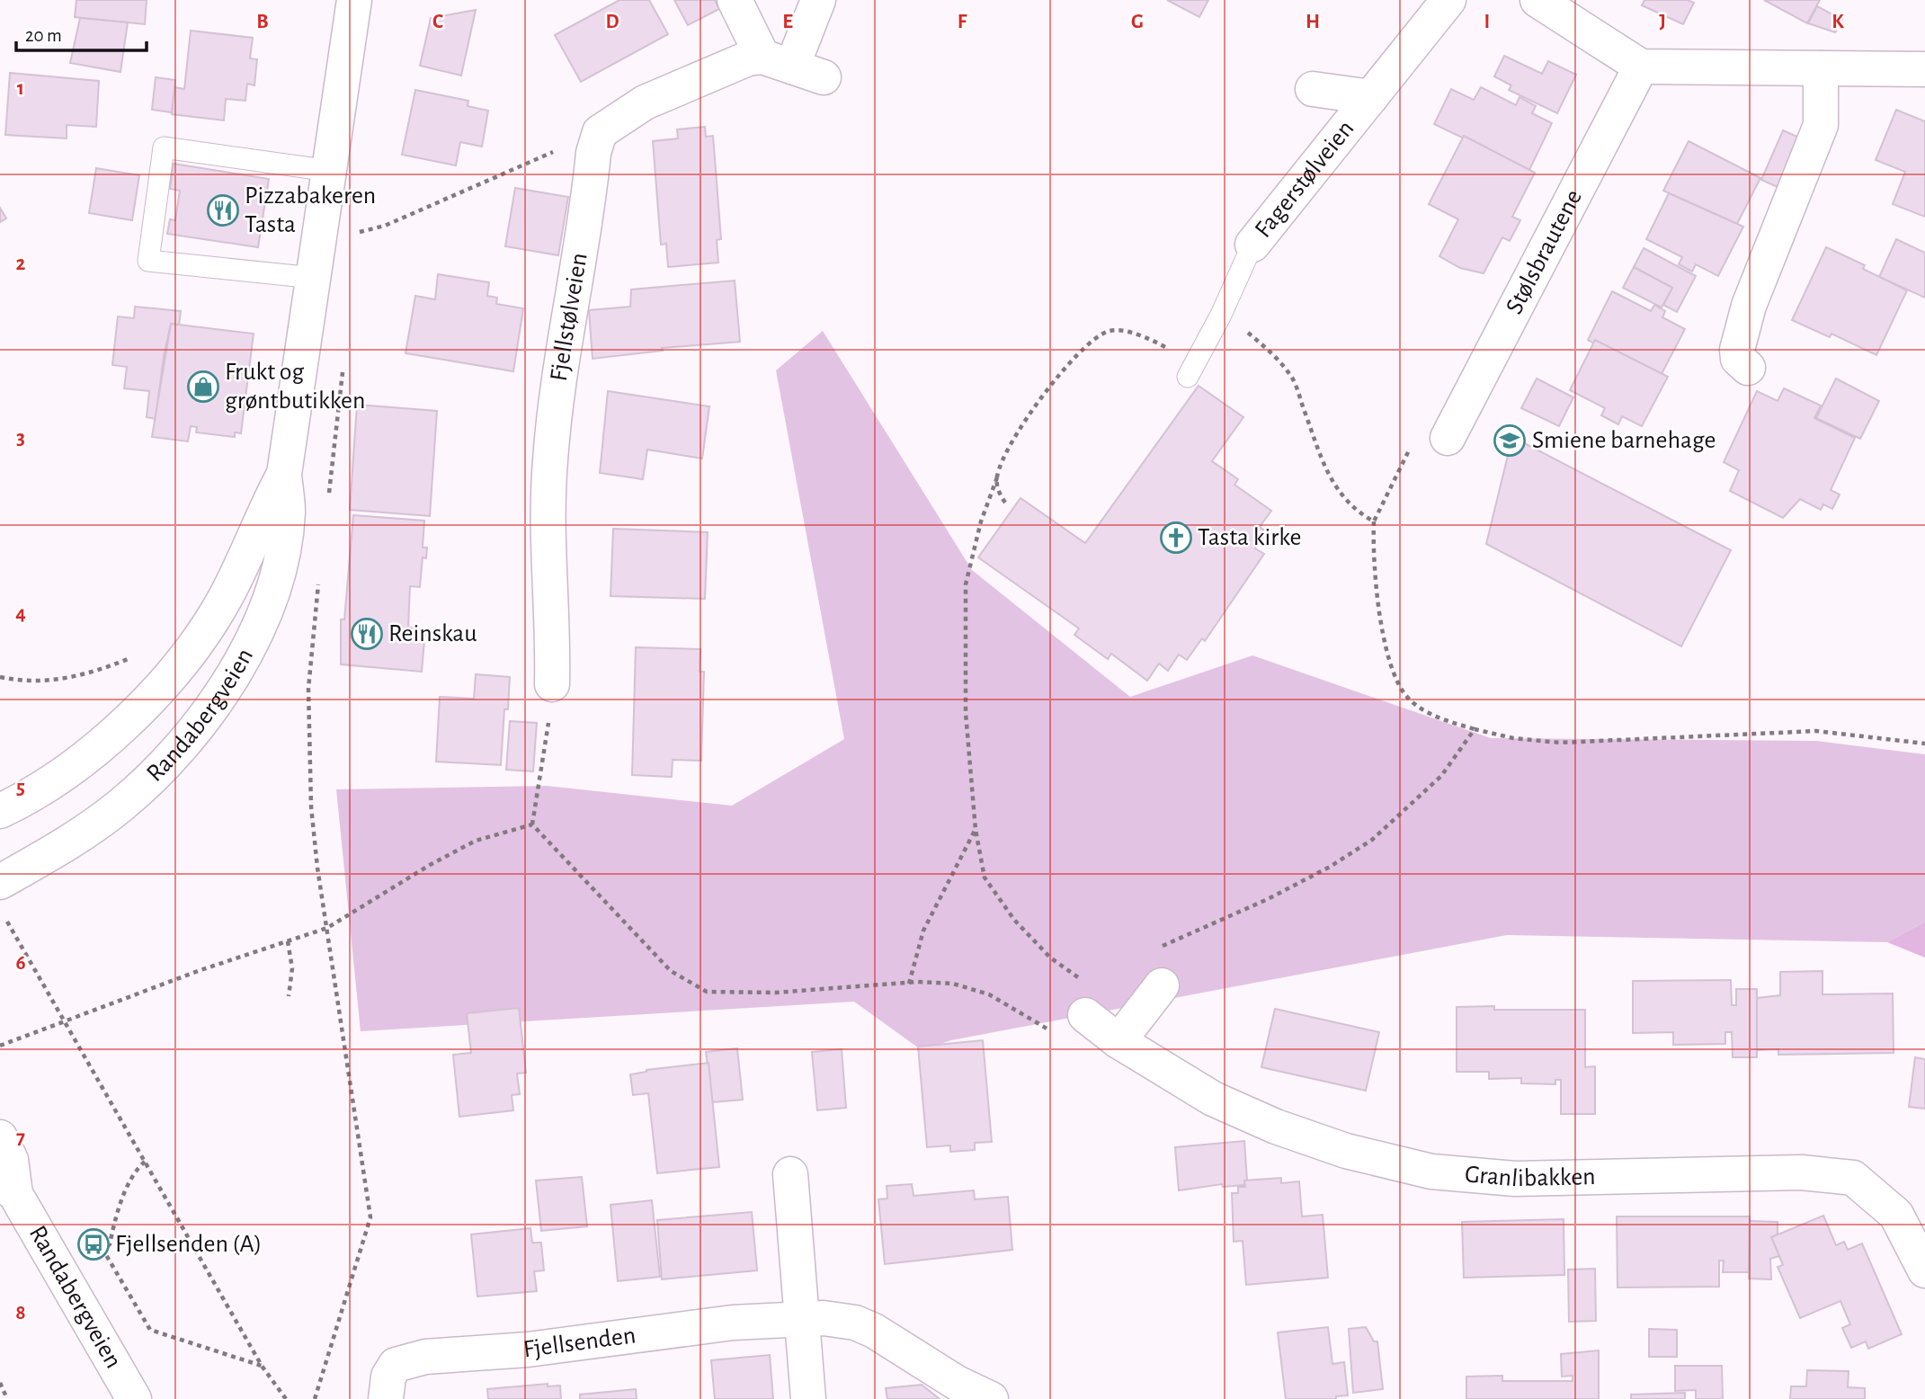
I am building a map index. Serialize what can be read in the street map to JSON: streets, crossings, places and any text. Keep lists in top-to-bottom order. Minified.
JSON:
{"streets":{"street":["Fagerstølveien","Stølsbrautene","Fjellstølveien","Randabergveien","Granlibakken","Fjellsenden"]},"places":{"restaurant":["Pizzabakeren Tasta","Reinskau"],"shop":["Frukt og grøntbutikken"],"school or university":["Smiene barnehage"],"church":["Tasta kirke"],"bus stop":["Fjellsenden (A)"]},"scale_bar":"20 m","grid":{"columns":["B","C","D","E","F","G","H","I","J","K"],"rows":["1","2","3","4","5","6","7","8"]}}
